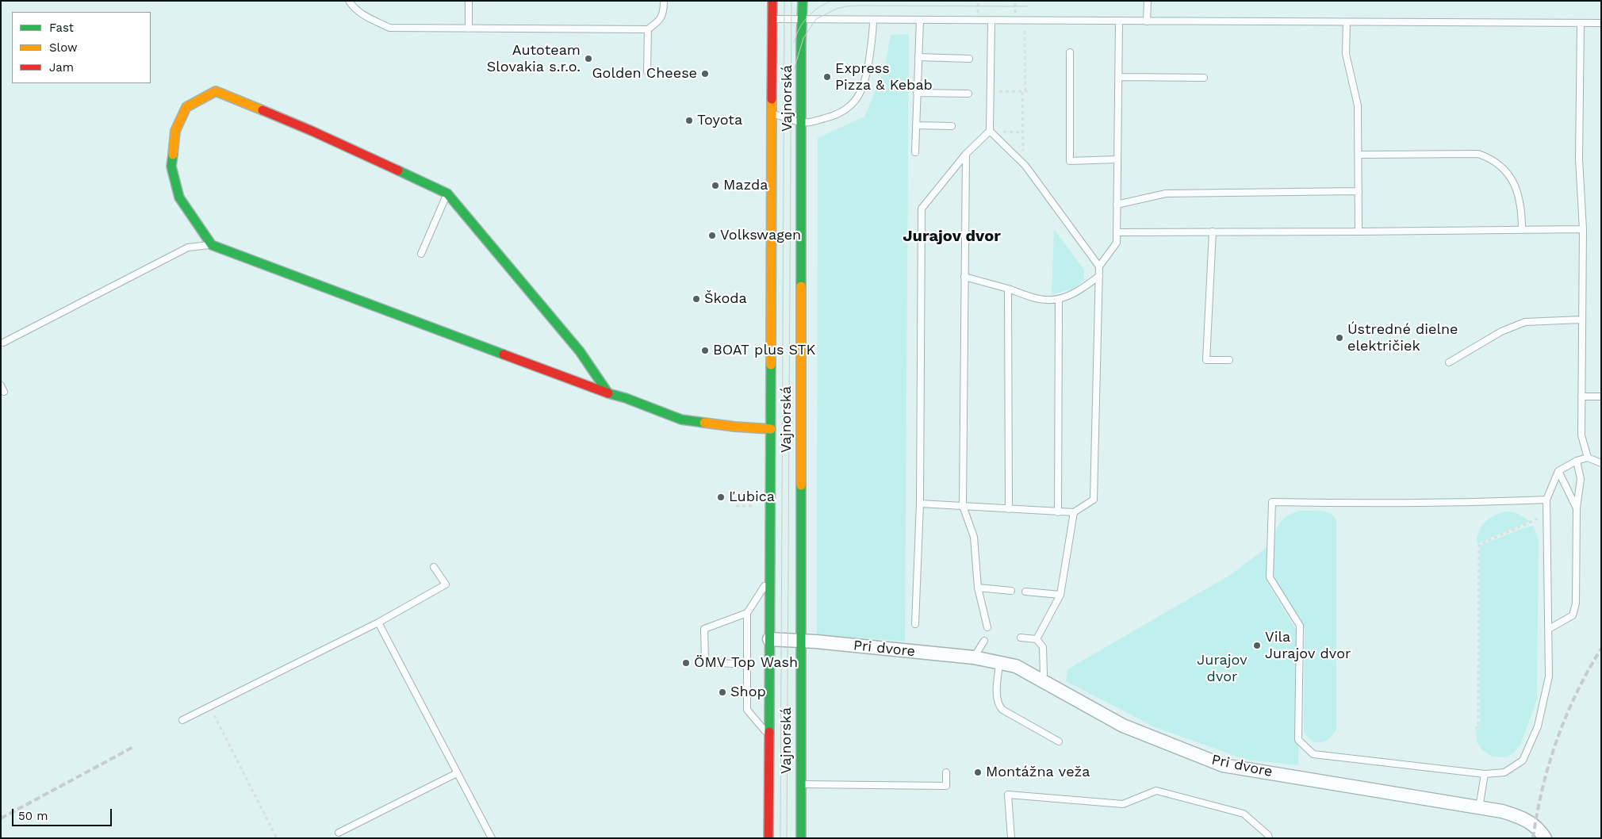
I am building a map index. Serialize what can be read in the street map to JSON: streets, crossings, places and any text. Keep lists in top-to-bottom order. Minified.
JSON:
{"streets":{"main road":["Vajnorská"],"street":["Pri dvore"]},"crossings":[["Vajnorská","Pri dvore"]],"districts":["Jurajov dvor"],"parks":["Jurajov dvor"],"places":["Autoteam Slovakia s.r.o.","Golden Cheese","Express Pizza & Kebab","Toyota","Mazda","Volkswagen","Škoda","Ústredné dielne električiek","BOAT plus STK","Ľubica","Vila Jurajov dvor","ÖMV Top Wash","Shop","Montážna veža"],"legend":["Fast","Slow","Jam"],"scale_bar":"50 m"}
